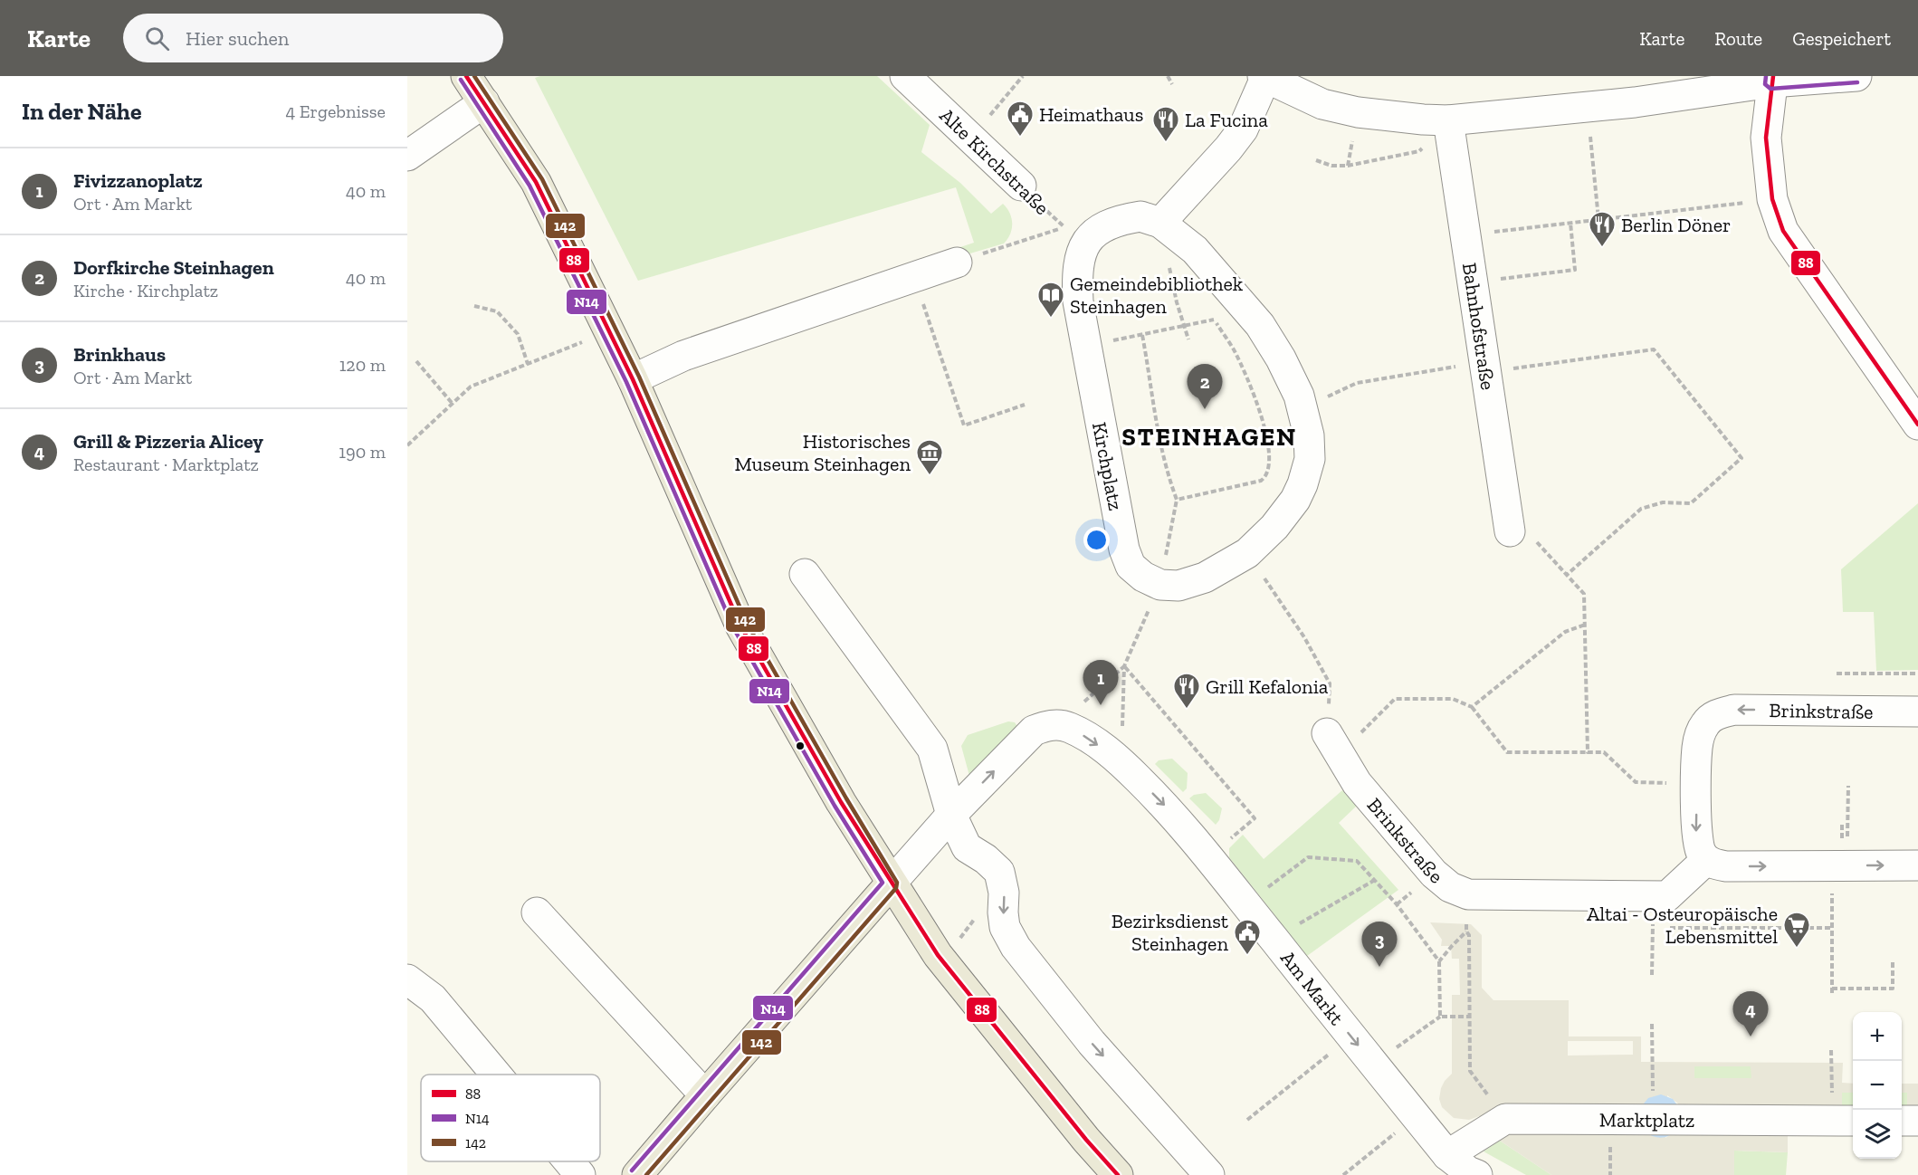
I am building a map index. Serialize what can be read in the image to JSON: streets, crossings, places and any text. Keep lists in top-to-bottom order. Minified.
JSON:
{"streets":{"street":["Alte Kirchstraße","Bahnhofstraße","Kirchplatz","Brinkstraße","Am Markt","Marktplatz"]},"districts":["STEINHAGEN"],"places":{"public building":["Heimathaus","Bezirksdienst Steinhagen"],"restaurant":["La Fucina","Berlin Döner","Grill Kefalonia"],"library":["Gemeindebibliothek Steinhagen"],"museum":["Historisches Museum Steinhagen"],"supermarket":["Altai - Osteuropäische Lebensmittel"]},"lines":["transit line 88","transit line N14","transit line 142"],"legend":["88","N14","142"],"page":{"header":"Karte","search":"Hier suchen","nav":["Karte","Route","Gespeichert"],"heading":["In der Nähe","4 Ergebnisse"],"list":[{"mark":"1","name":"Fivizzanoplatz","note":"Ort · Am Markt","value":"40 m"},{"mark":"2","name":"Dorfkirche Steinhagen","note":"Kirche · Kirchplatz","value":"40 m"},{"mark":"3","name":"Brinkhaus","note":"Ort · Am Markt","value":"120 m"},{"mark":"4","name":"Grill & Pizzeria Alicey","note":"Restaurant · Marktplatz","value":"190 m"}],"pins":["2","1","3","4"],"map_buttons":["+","−"]}}
